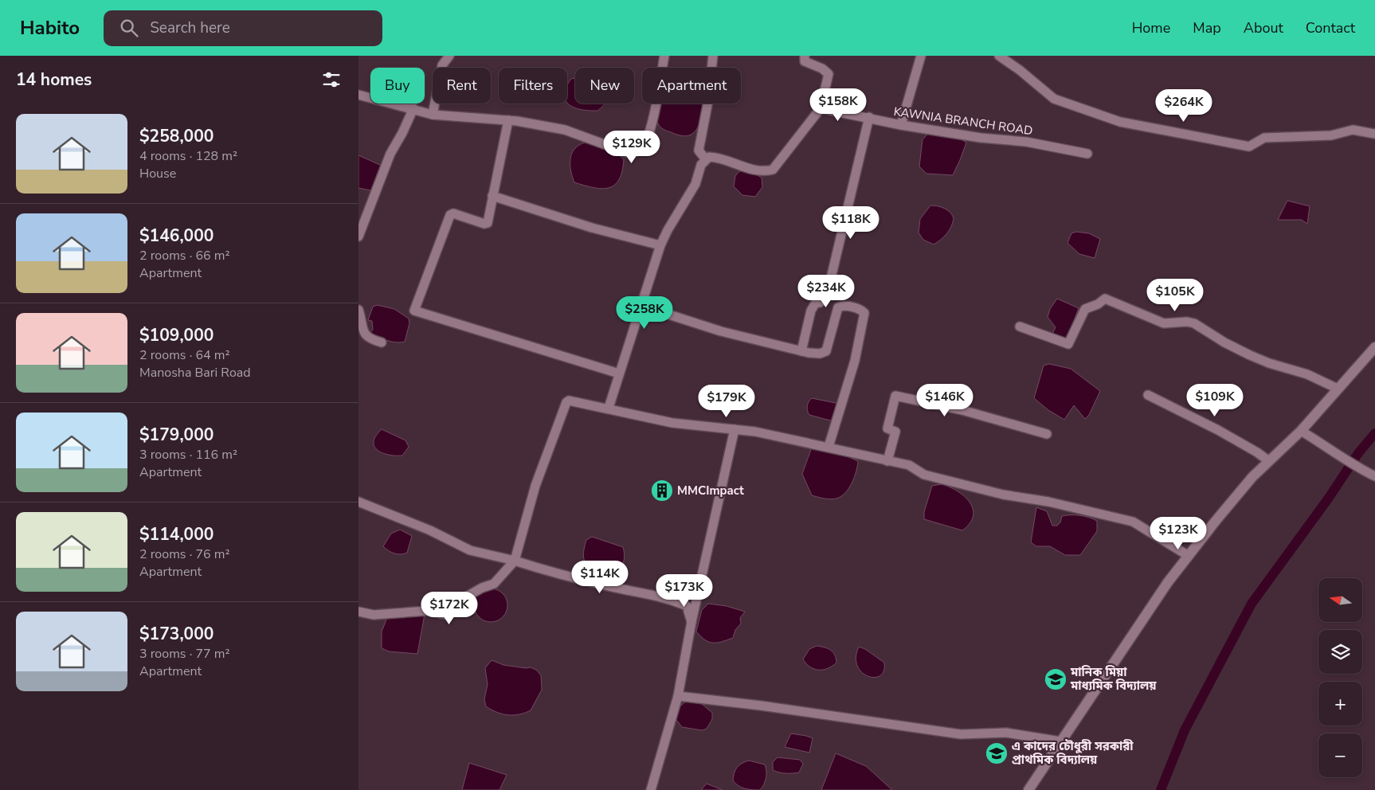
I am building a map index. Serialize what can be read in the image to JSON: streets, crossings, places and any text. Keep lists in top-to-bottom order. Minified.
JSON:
{"streets":{"street":["KAWNIA BRANCH ROAD"]},"places":{"building":["MMCImpact"],"school or university":["মানিক মিয়া মাধ্যমিক বিদ্যালয়","এ কাদের চৌধুরী সরকারী প্রাথমিক বিদ্যালয়"]},"north":"left","page":{"header":"Habito","search":"Search here","nav":["Home","Map","About","Contact"],"heading":"14 homes","chip":["Buy","Rent","Filters","New","Apartment"],"price":["$158K","$264K","$129K","$118K","$234K","$105K","$258K","$146K","$109K","$179K","$123K","$114K","$173K","$172K"],"list":[{"name":"$258,000","note":"4 rooms · 128 m² · House"},{"name":"$146,000","note":"2 rooms · 66 m² · Apartment"},{"name":"$109,000","note":"2 rooms · 64 m² · Manosha Bari Road"},{"name":"$179,000","note":"3 rooms · 116 m² · Apartment"},{"name":"$114,000","note":"2 rooms · 76 m² · Apartment"},{"name":"$173,000","note":"3 rooms · 77 m² · Apartment"}],"map_buttons":["+","−"]}}
